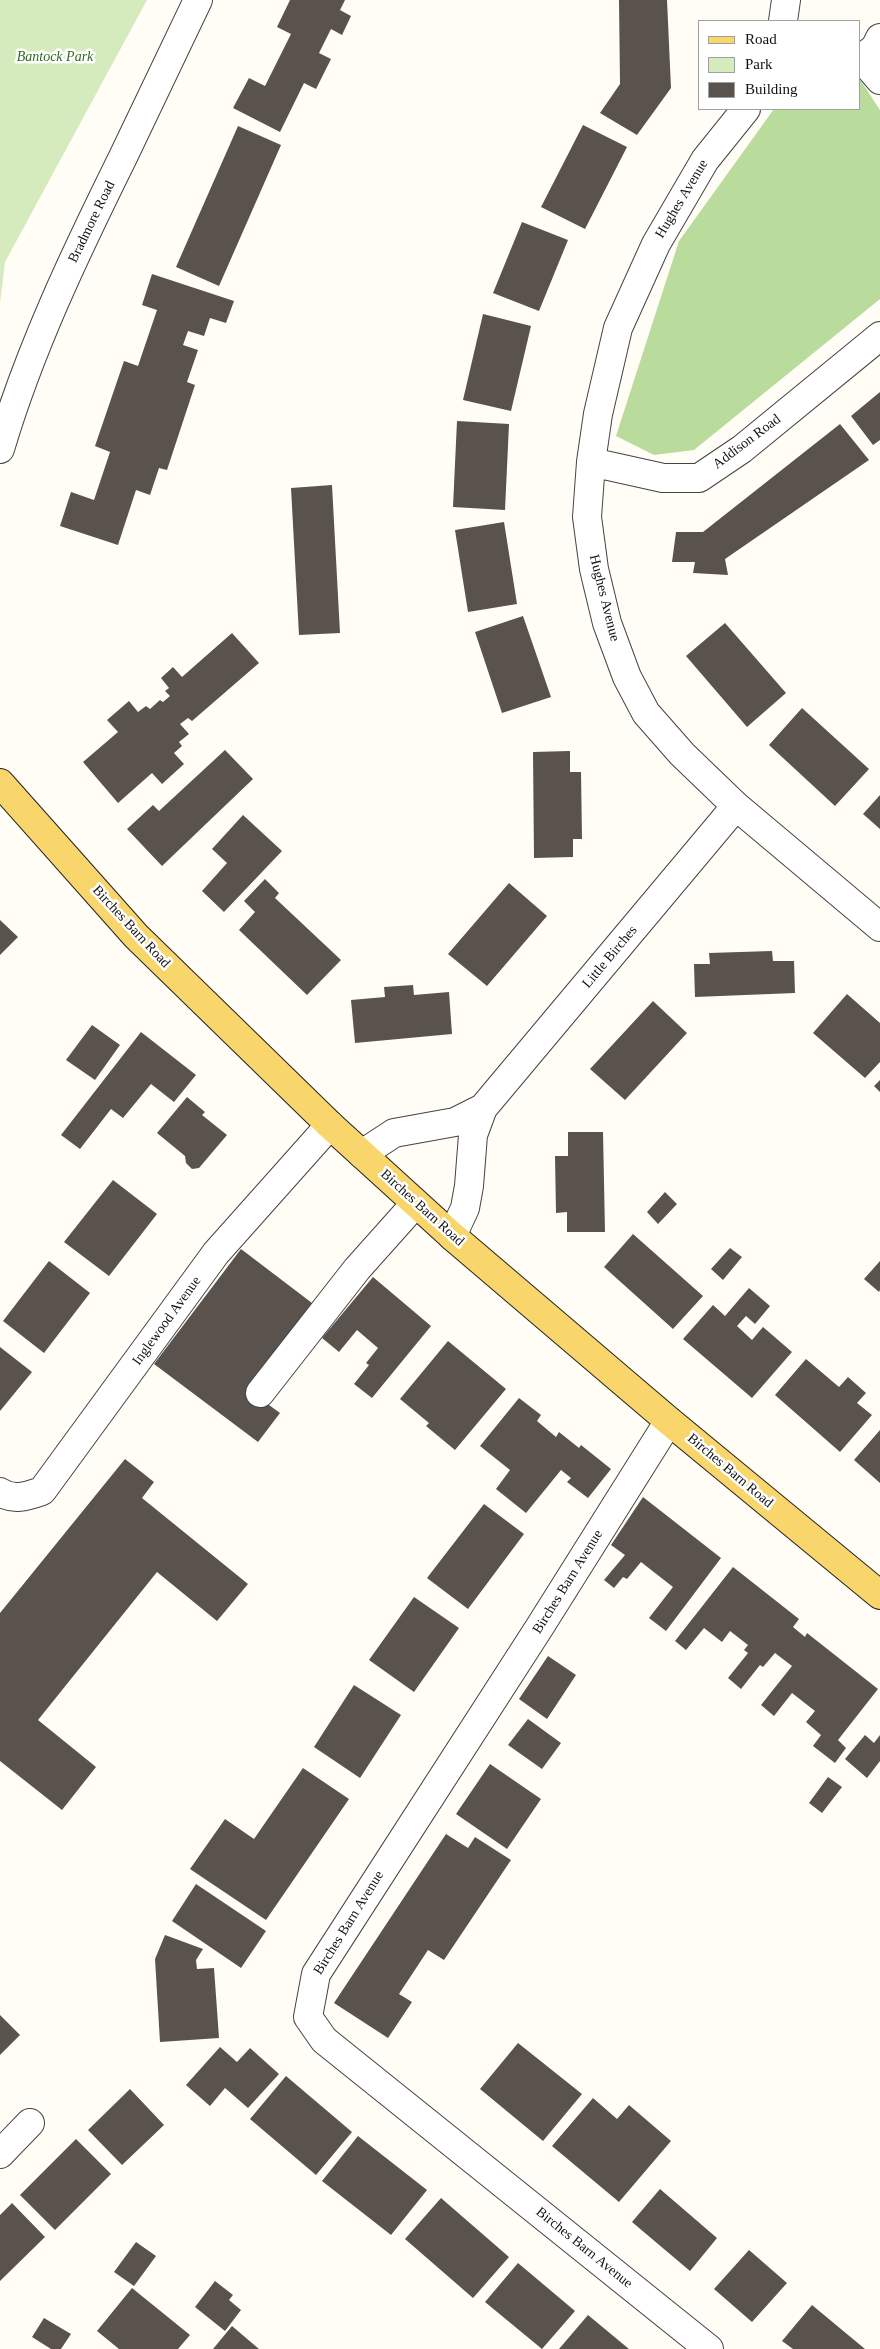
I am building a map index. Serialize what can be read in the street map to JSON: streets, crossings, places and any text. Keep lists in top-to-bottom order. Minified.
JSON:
{"streets":{"main road":["Birches Barn Road"],"street":["Hughes Avenue","Bradmore Road","Addison Road","Little Birches","Inglewood Avenue","Birches Barn Avenue"]},"crossings":[["Hughes Avenue","Addison Road"],["Hughes Avenue","Little Birches"],["Birches Barn Road","Little Birches"],["Birches Barn Road","Inglewood Avenue"],["Birches Barn Road","Birches Barn Avenue"]],"parks":["Bantock Park"],"legend":["Road","Park","Building"]}
